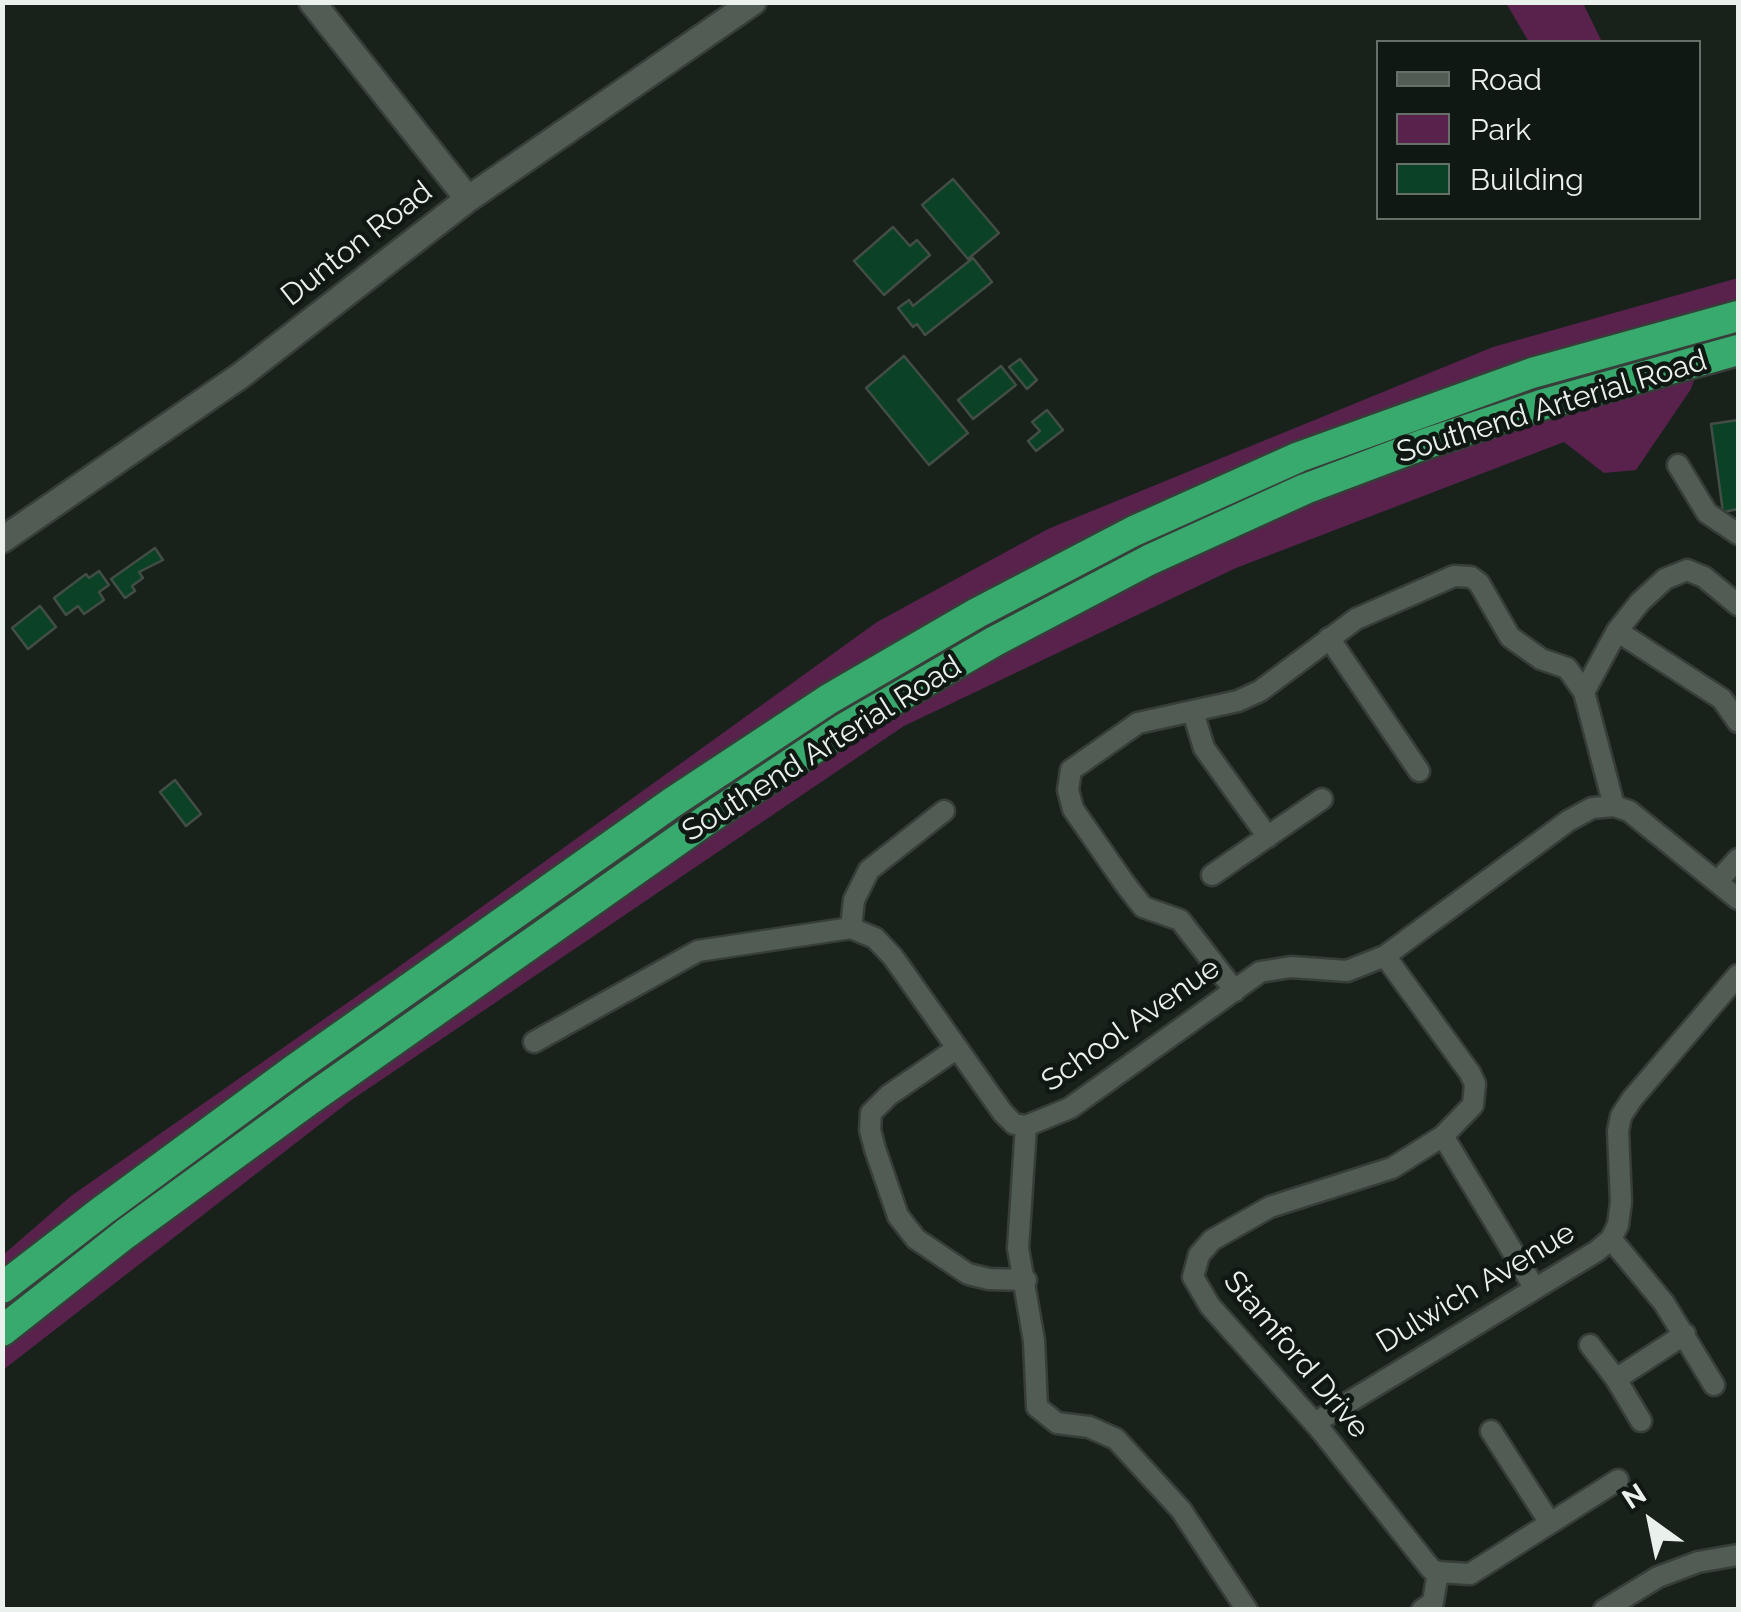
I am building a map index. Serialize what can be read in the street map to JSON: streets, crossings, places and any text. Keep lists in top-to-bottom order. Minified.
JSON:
{"streets":{"highway":["Southend Arterial Road"],"street":["Dunton Road","School Avenue","Dulwich Avenue","Stamford Drive"]},"crossings":[["School Avenue","Stamford Drive"],["Dulwich Avenue","Stamford Drive"]],"legend":["Road","Park","Building"],"north":"top left"}
